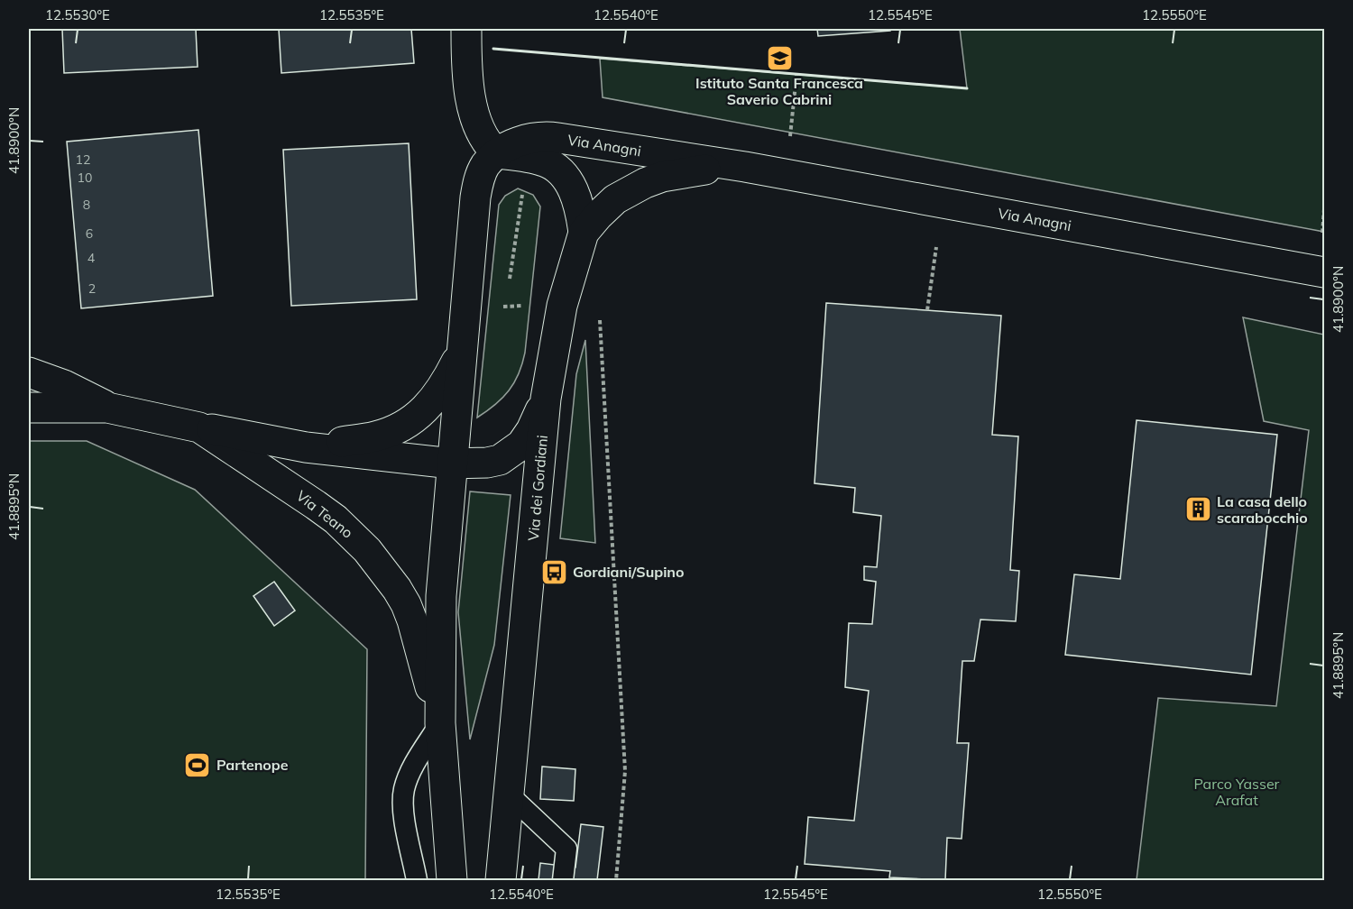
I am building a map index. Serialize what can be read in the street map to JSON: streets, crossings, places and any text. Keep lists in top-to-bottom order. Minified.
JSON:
{"streets":{"street":["Via Anagni","Via dei Gordiani","Via Teano"]},"crossings":[["Via Anagni","Via dei Gordiani"]],"parks":["Parco Yasser Arafat"],"places":{"school or university":["Istituto Santa Francesca Saverio Cabrini"],"building":["La casa dello scarabocchio"],"bus stop":["Gordiani/Supino"],"sports":["Partenope"]},"house_numbers":["12","10","8","6","4","2"],"coordinates":["12.5530°E","12.5535°E","12.5540°E","12.5545°E","12.5550°E","41.8900°N","41.8895°N"]}
